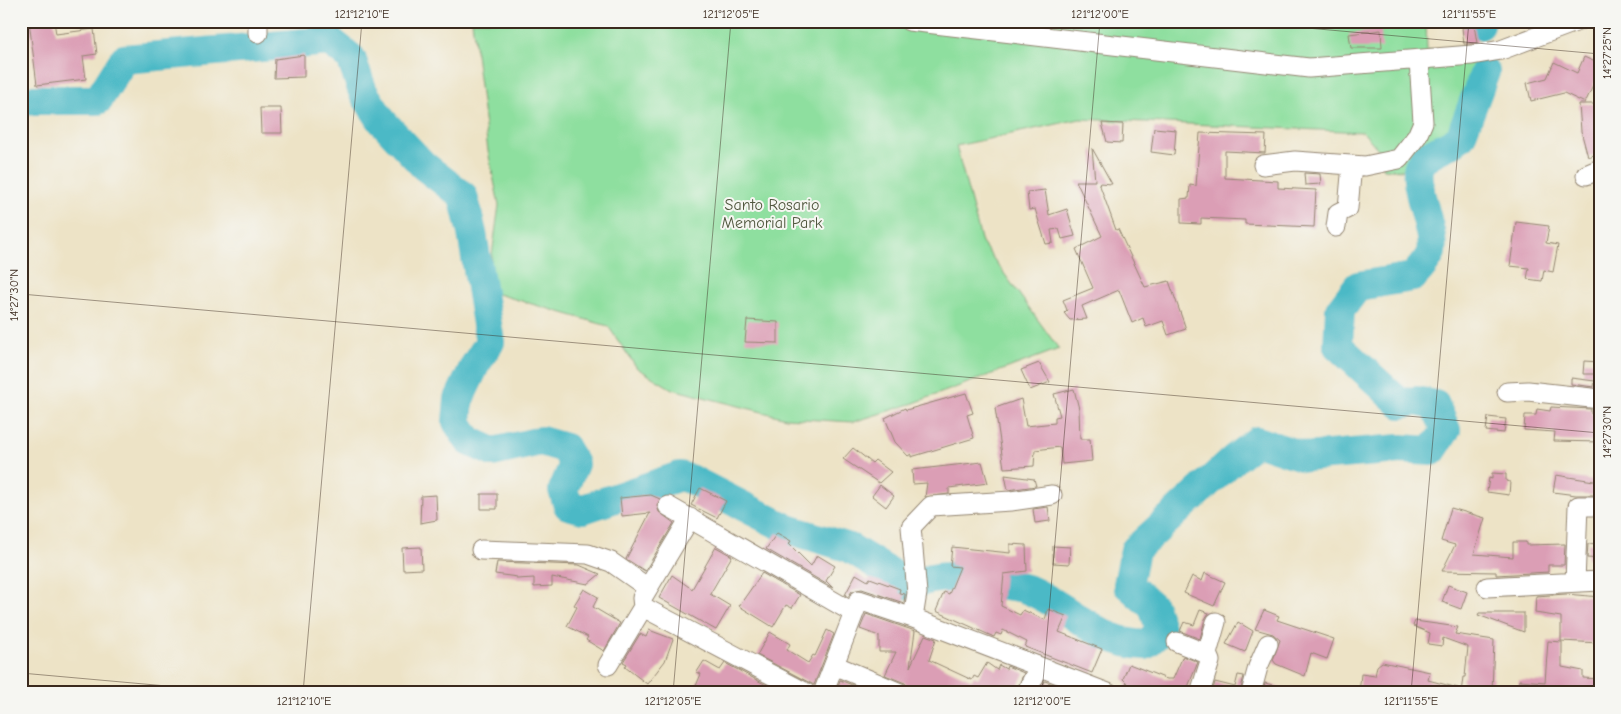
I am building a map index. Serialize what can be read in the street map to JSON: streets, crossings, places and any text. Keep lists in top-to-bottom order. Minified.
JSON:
{"parks":["Santo Rosario Memorial Park"],"coordinates":["121°12'10\"E","121°12'05\"E","121°12'00\"E","121°11'55\"E","14°27'25\"N","14°27'30\"N"]}
